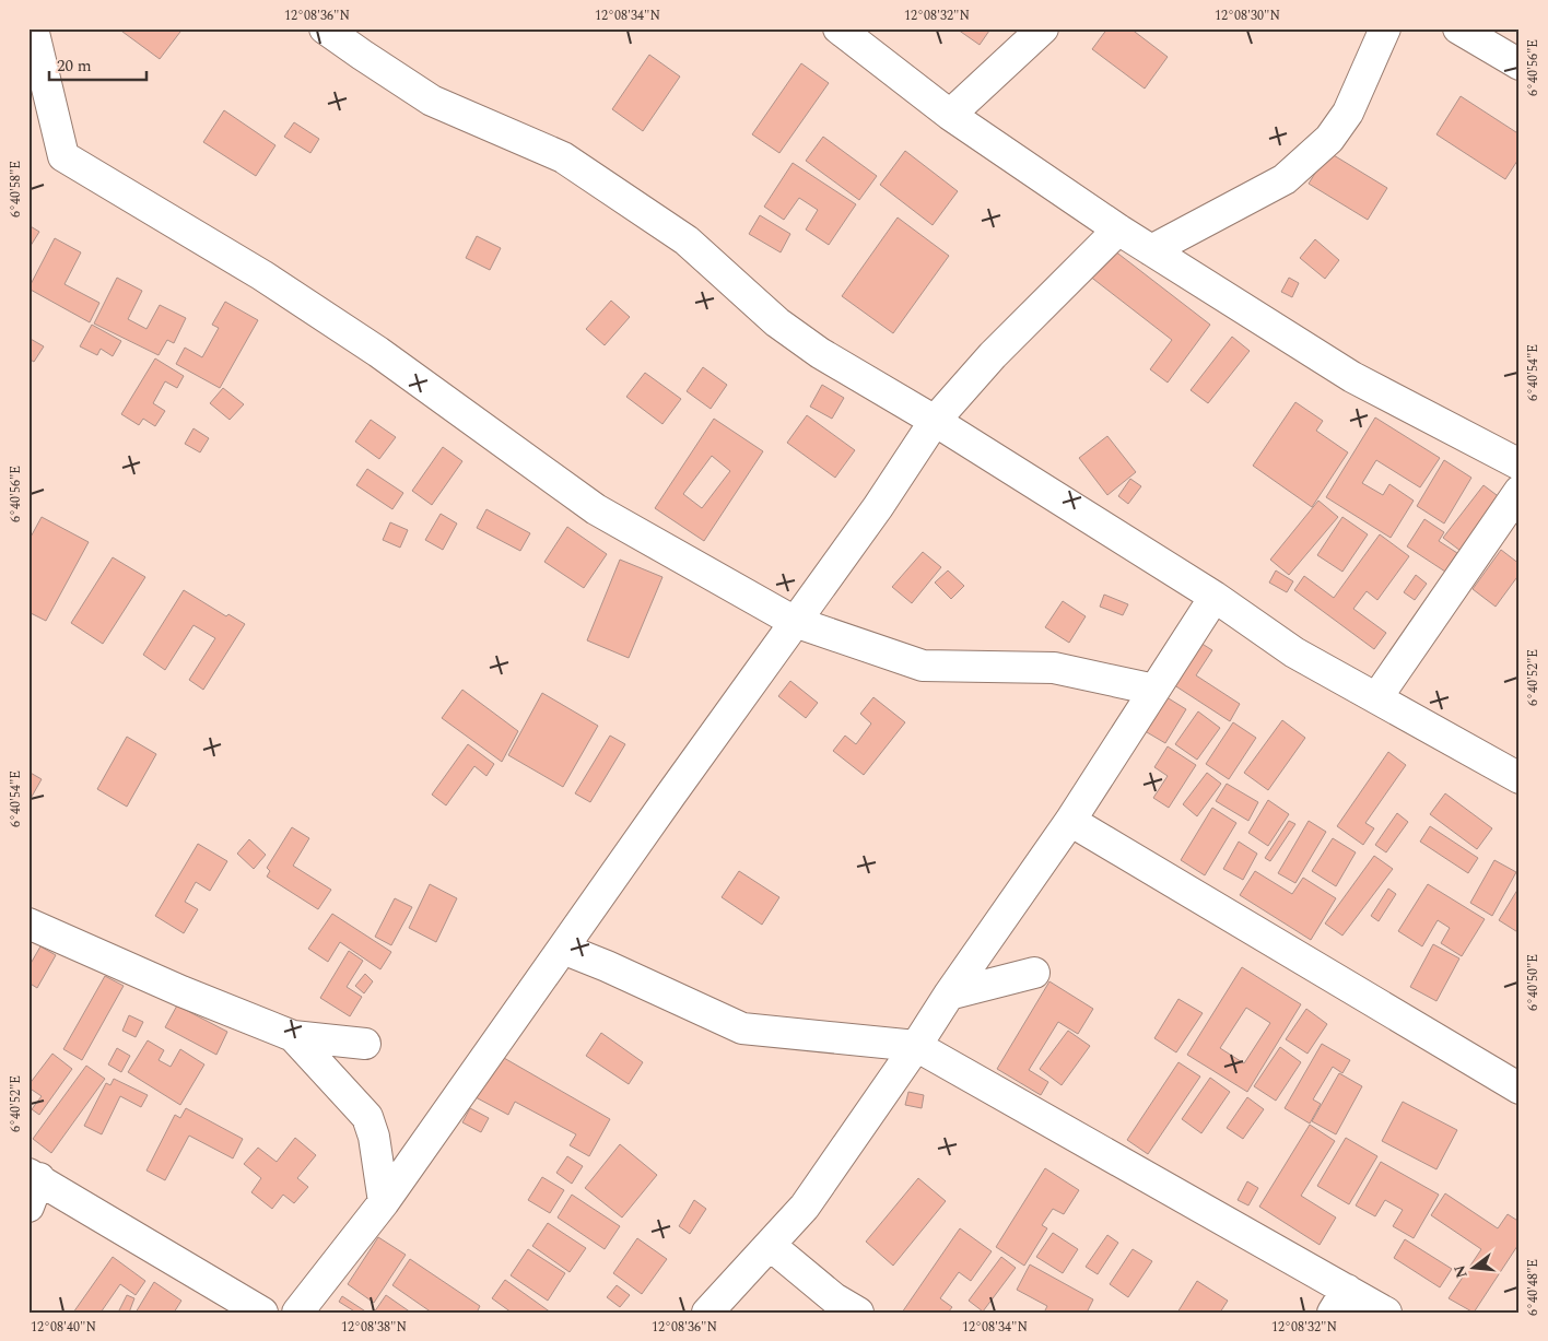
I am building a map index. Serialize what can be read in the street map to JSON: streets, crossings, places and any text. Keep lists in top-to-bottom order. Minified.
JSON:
{"scale_bar":"20 m","north":"left","coordinates":["12°08'36\"N","12°08'34\"N","12°08'32\"N","12°08'30\"N","6°40'56\"E","6°40'58\"E","6°40'54\"E","6°40'52\"E","6°40'50\"E","6°40'48\"E","12°08'40\"N","12°08'38\"N"]}
